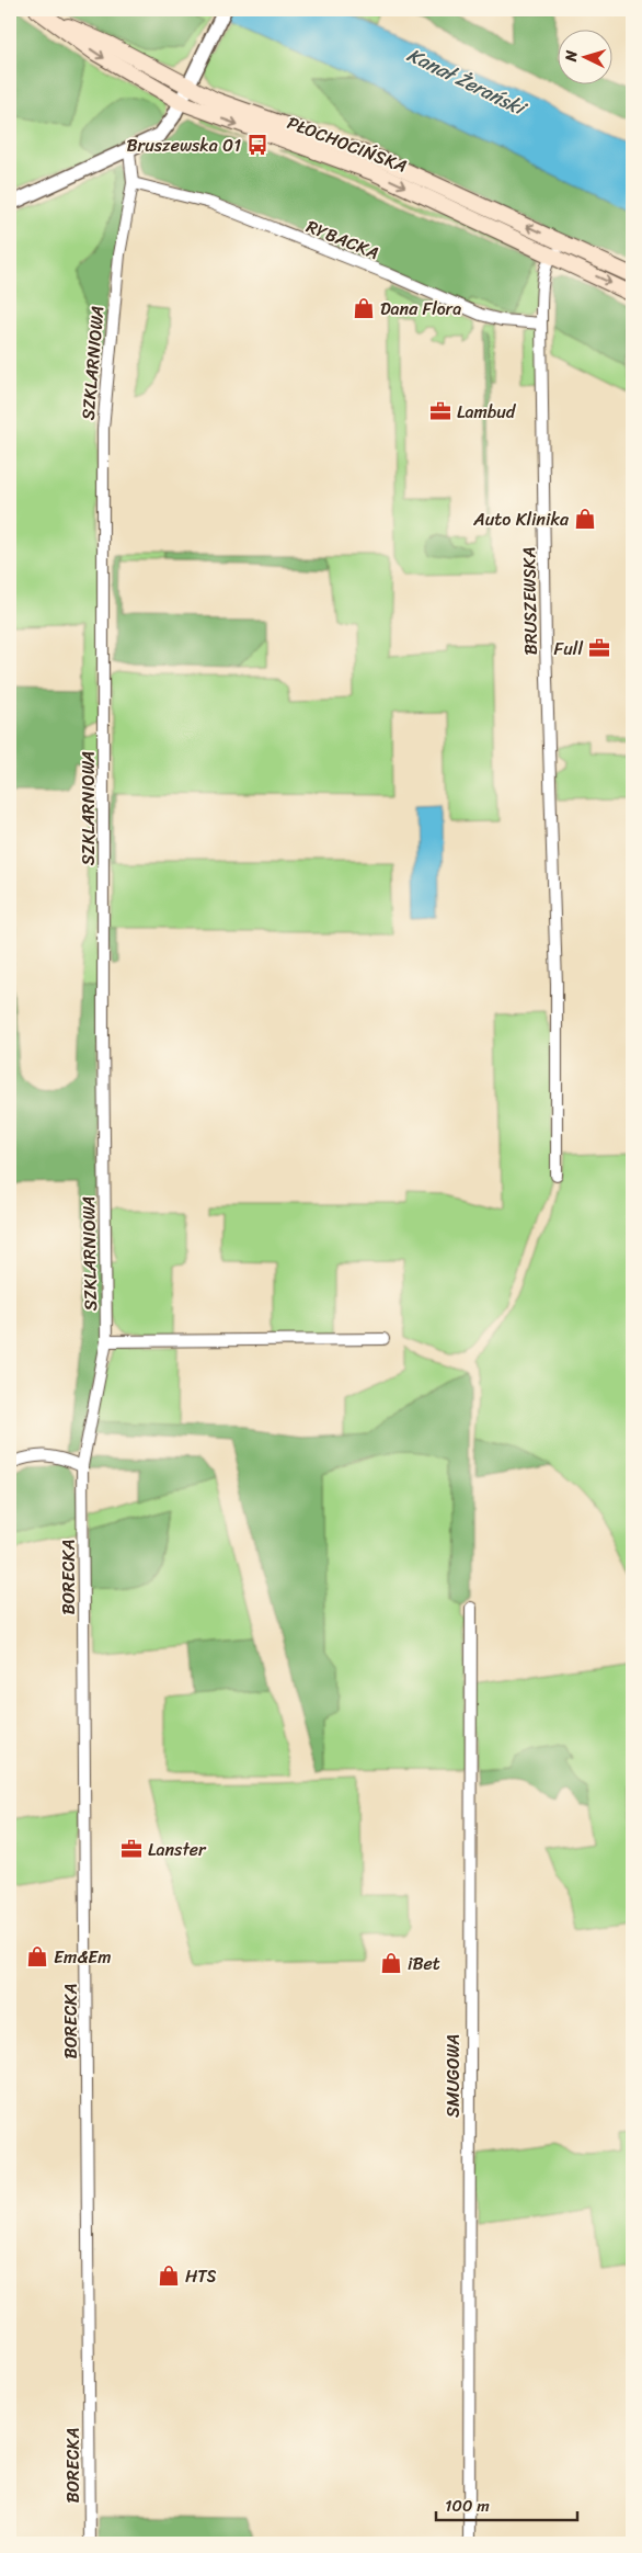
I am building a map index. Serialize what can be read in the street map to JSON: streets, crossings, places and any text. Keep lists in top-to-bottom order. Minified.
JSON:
{"streets":{"main road":["PŁOCHOCIŃSKA"],"street":["RYBACKA","SZKLARNIOWA","BRUSZEWSKA","BORECKA","SMUGOWA"]},"crossings":[["PŁOCHOCIŃSKA","BRUSZEWSKA"],["RYBACKA","SZKLARNIOWA"],["RYBACKA","BRUSZEWSKA"],["SZKLARNIOWA","BORECKA"]],"water":["Kanał Żerański"],"places":{"bus stop":["Bruszewska 01"],"shop":["Dana Flora","Auto Klinika","Em&Em","iBet","HTS"],"office":["Lambud","Full","Lanster"]},"scale_bar":"100 m","north":"left"}
